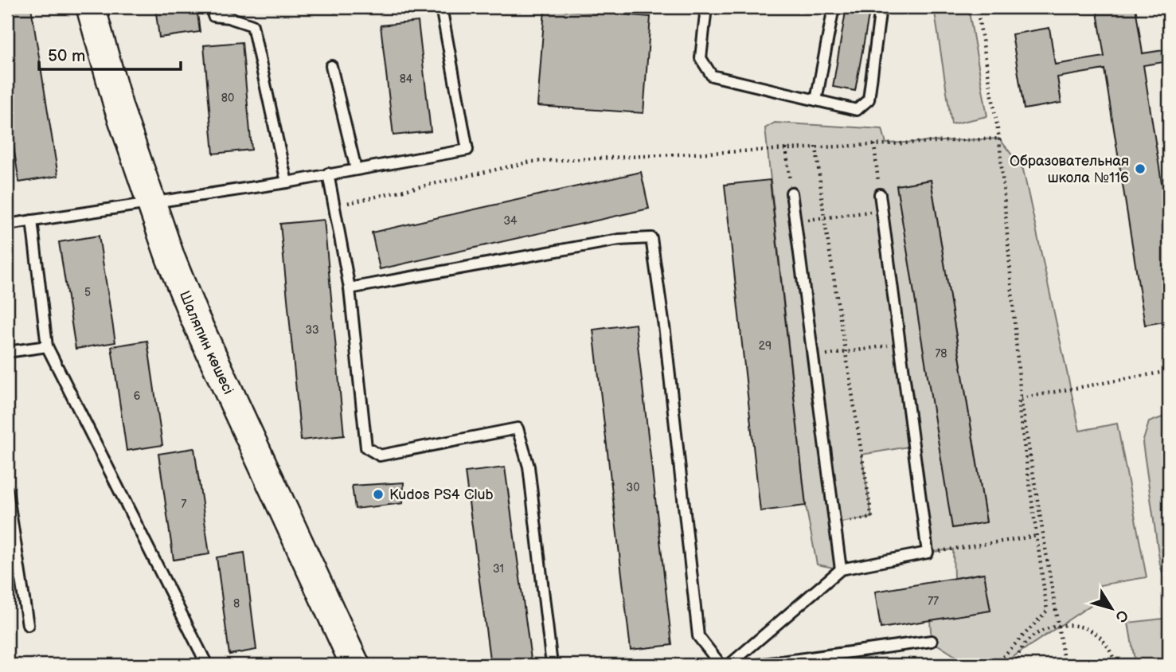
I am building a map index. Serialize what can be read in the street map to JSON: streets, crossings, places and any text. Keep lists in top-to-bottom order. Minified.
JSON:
{"streets":{"main road":["Шаляпин көшесі"]},"places":["Образовательная школа №116","Kudos PS4 Club"],"house_numbers":["84","80","34","5","33","29","78","6","30","7","31","77","8"],"scale_bar":"50 m","north":"bottom right"}
